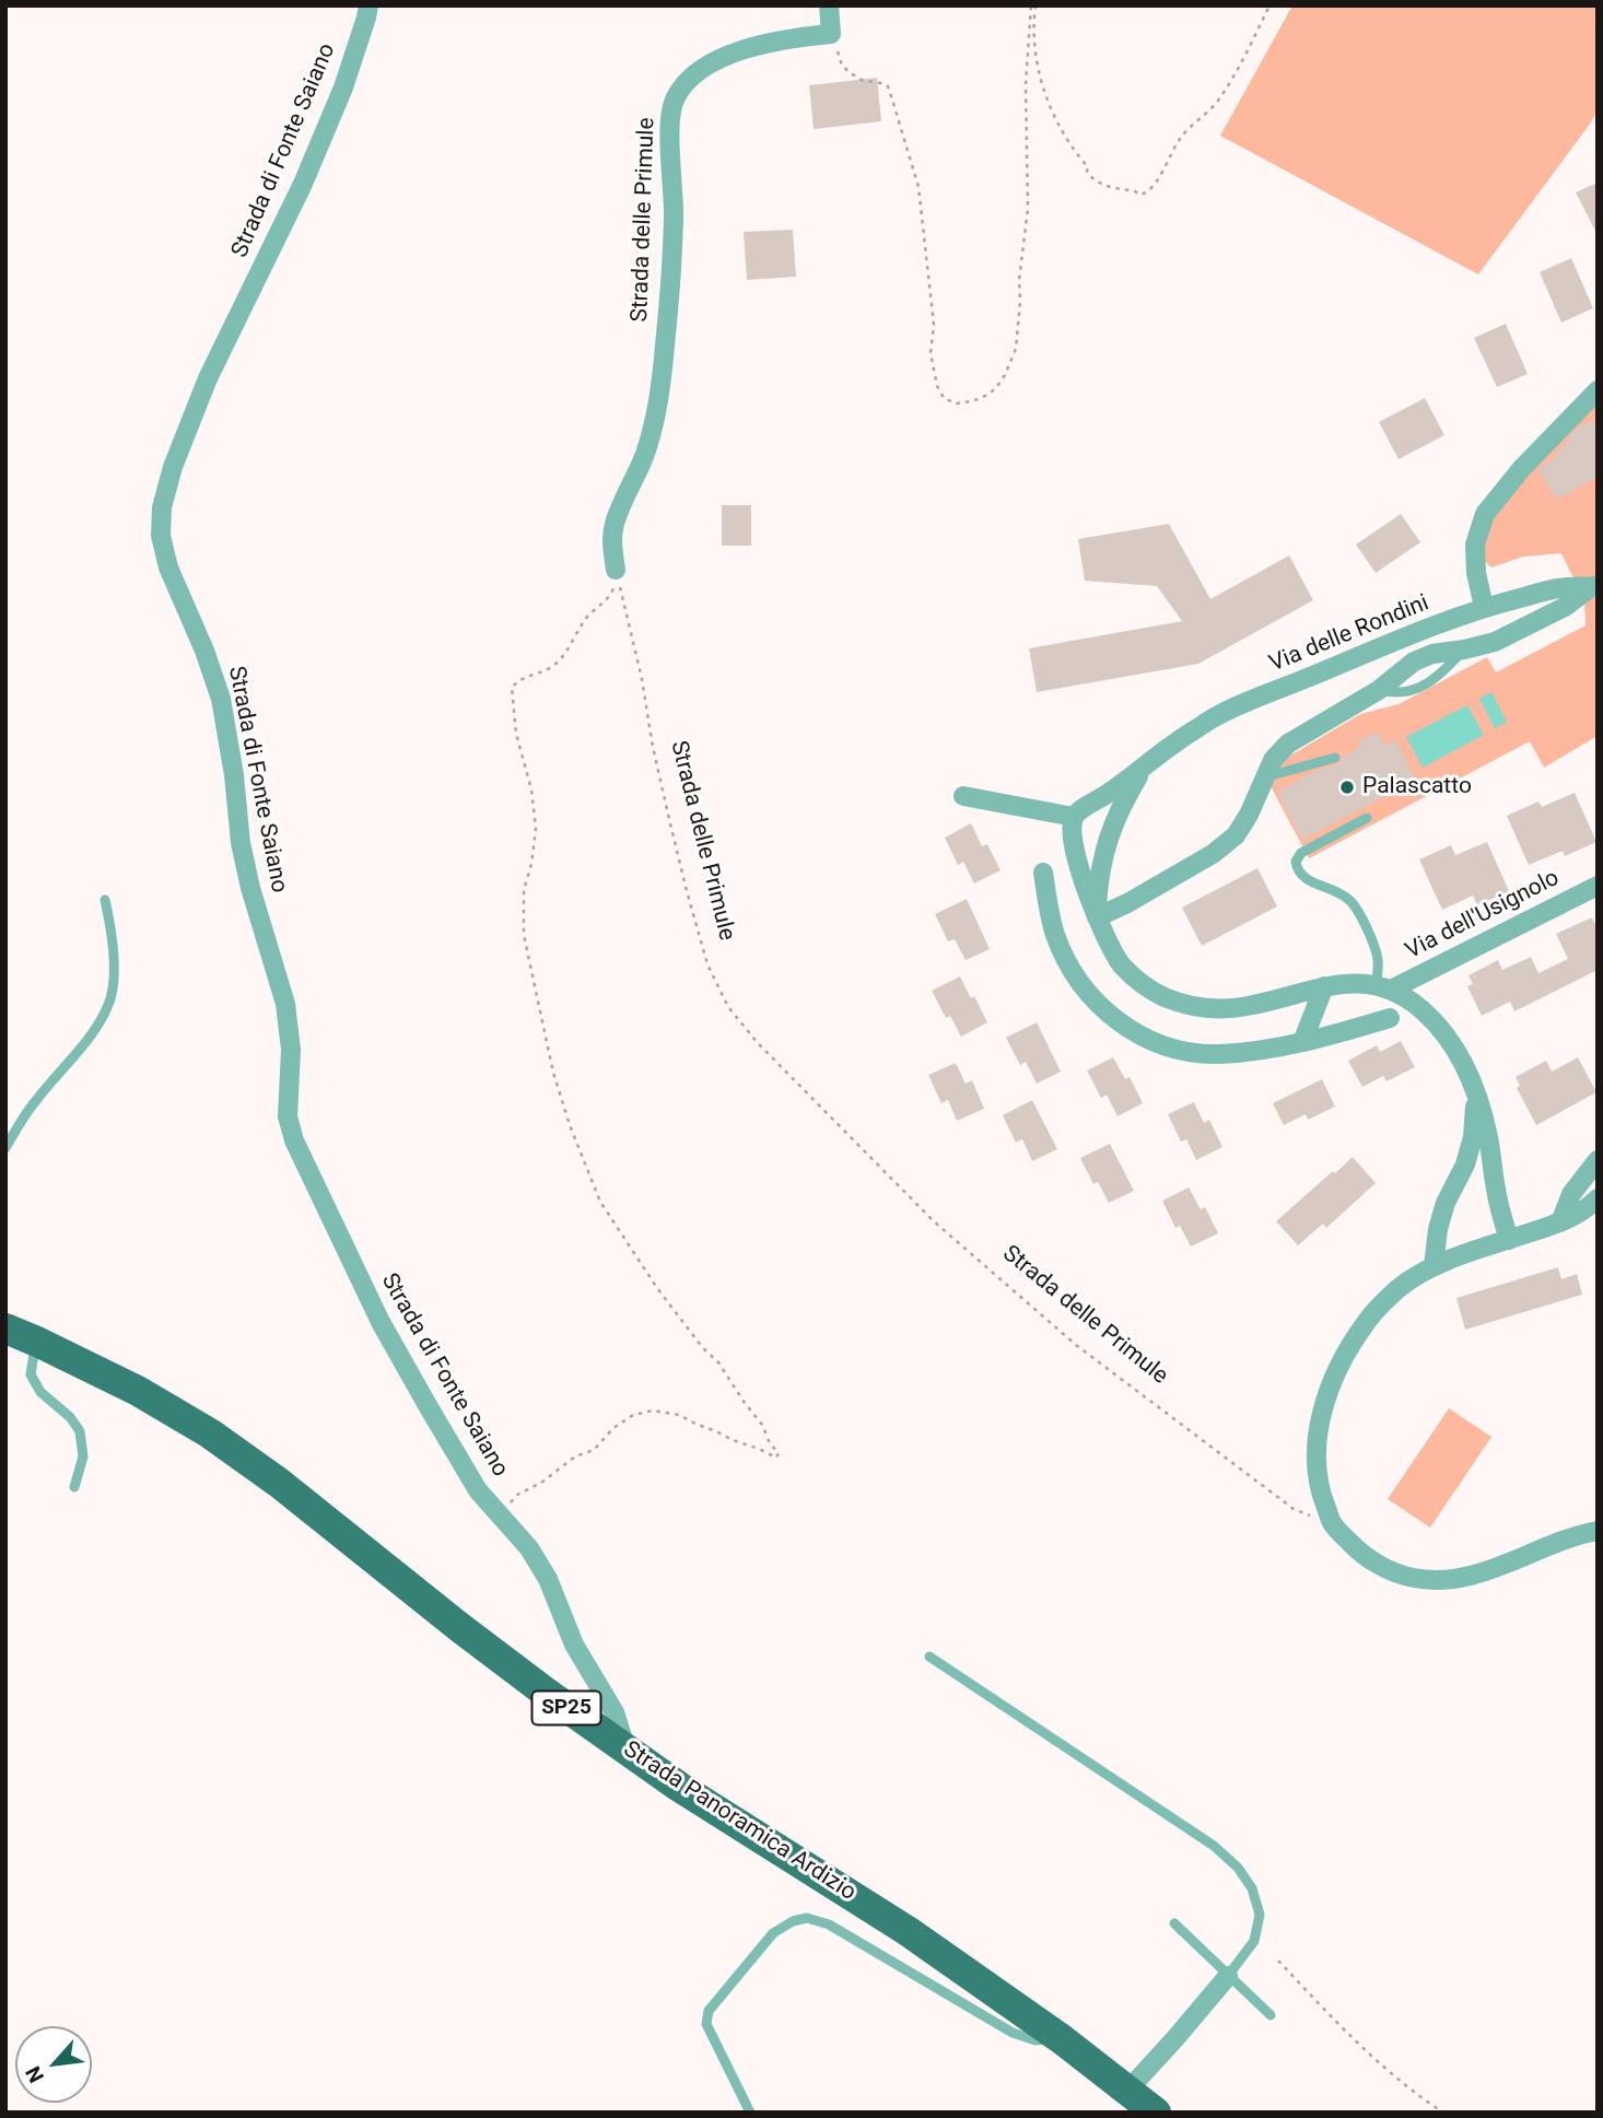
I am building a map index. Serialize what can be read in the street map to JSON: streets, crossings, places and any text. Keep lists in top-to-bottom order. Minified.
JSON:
{"streets":{"main road":["SP25","Strada Panoramica Ardizio"],"street":["Strada di Fonte Saiano","Strada delle Primule","Via delle Rondini","Via dell'Usignolo"]},"crossings":[["Strada di Fonte Saiano","Strada Panoramica Ardizio"]],"places":["Palascatto"],"north":"bottom left"}
